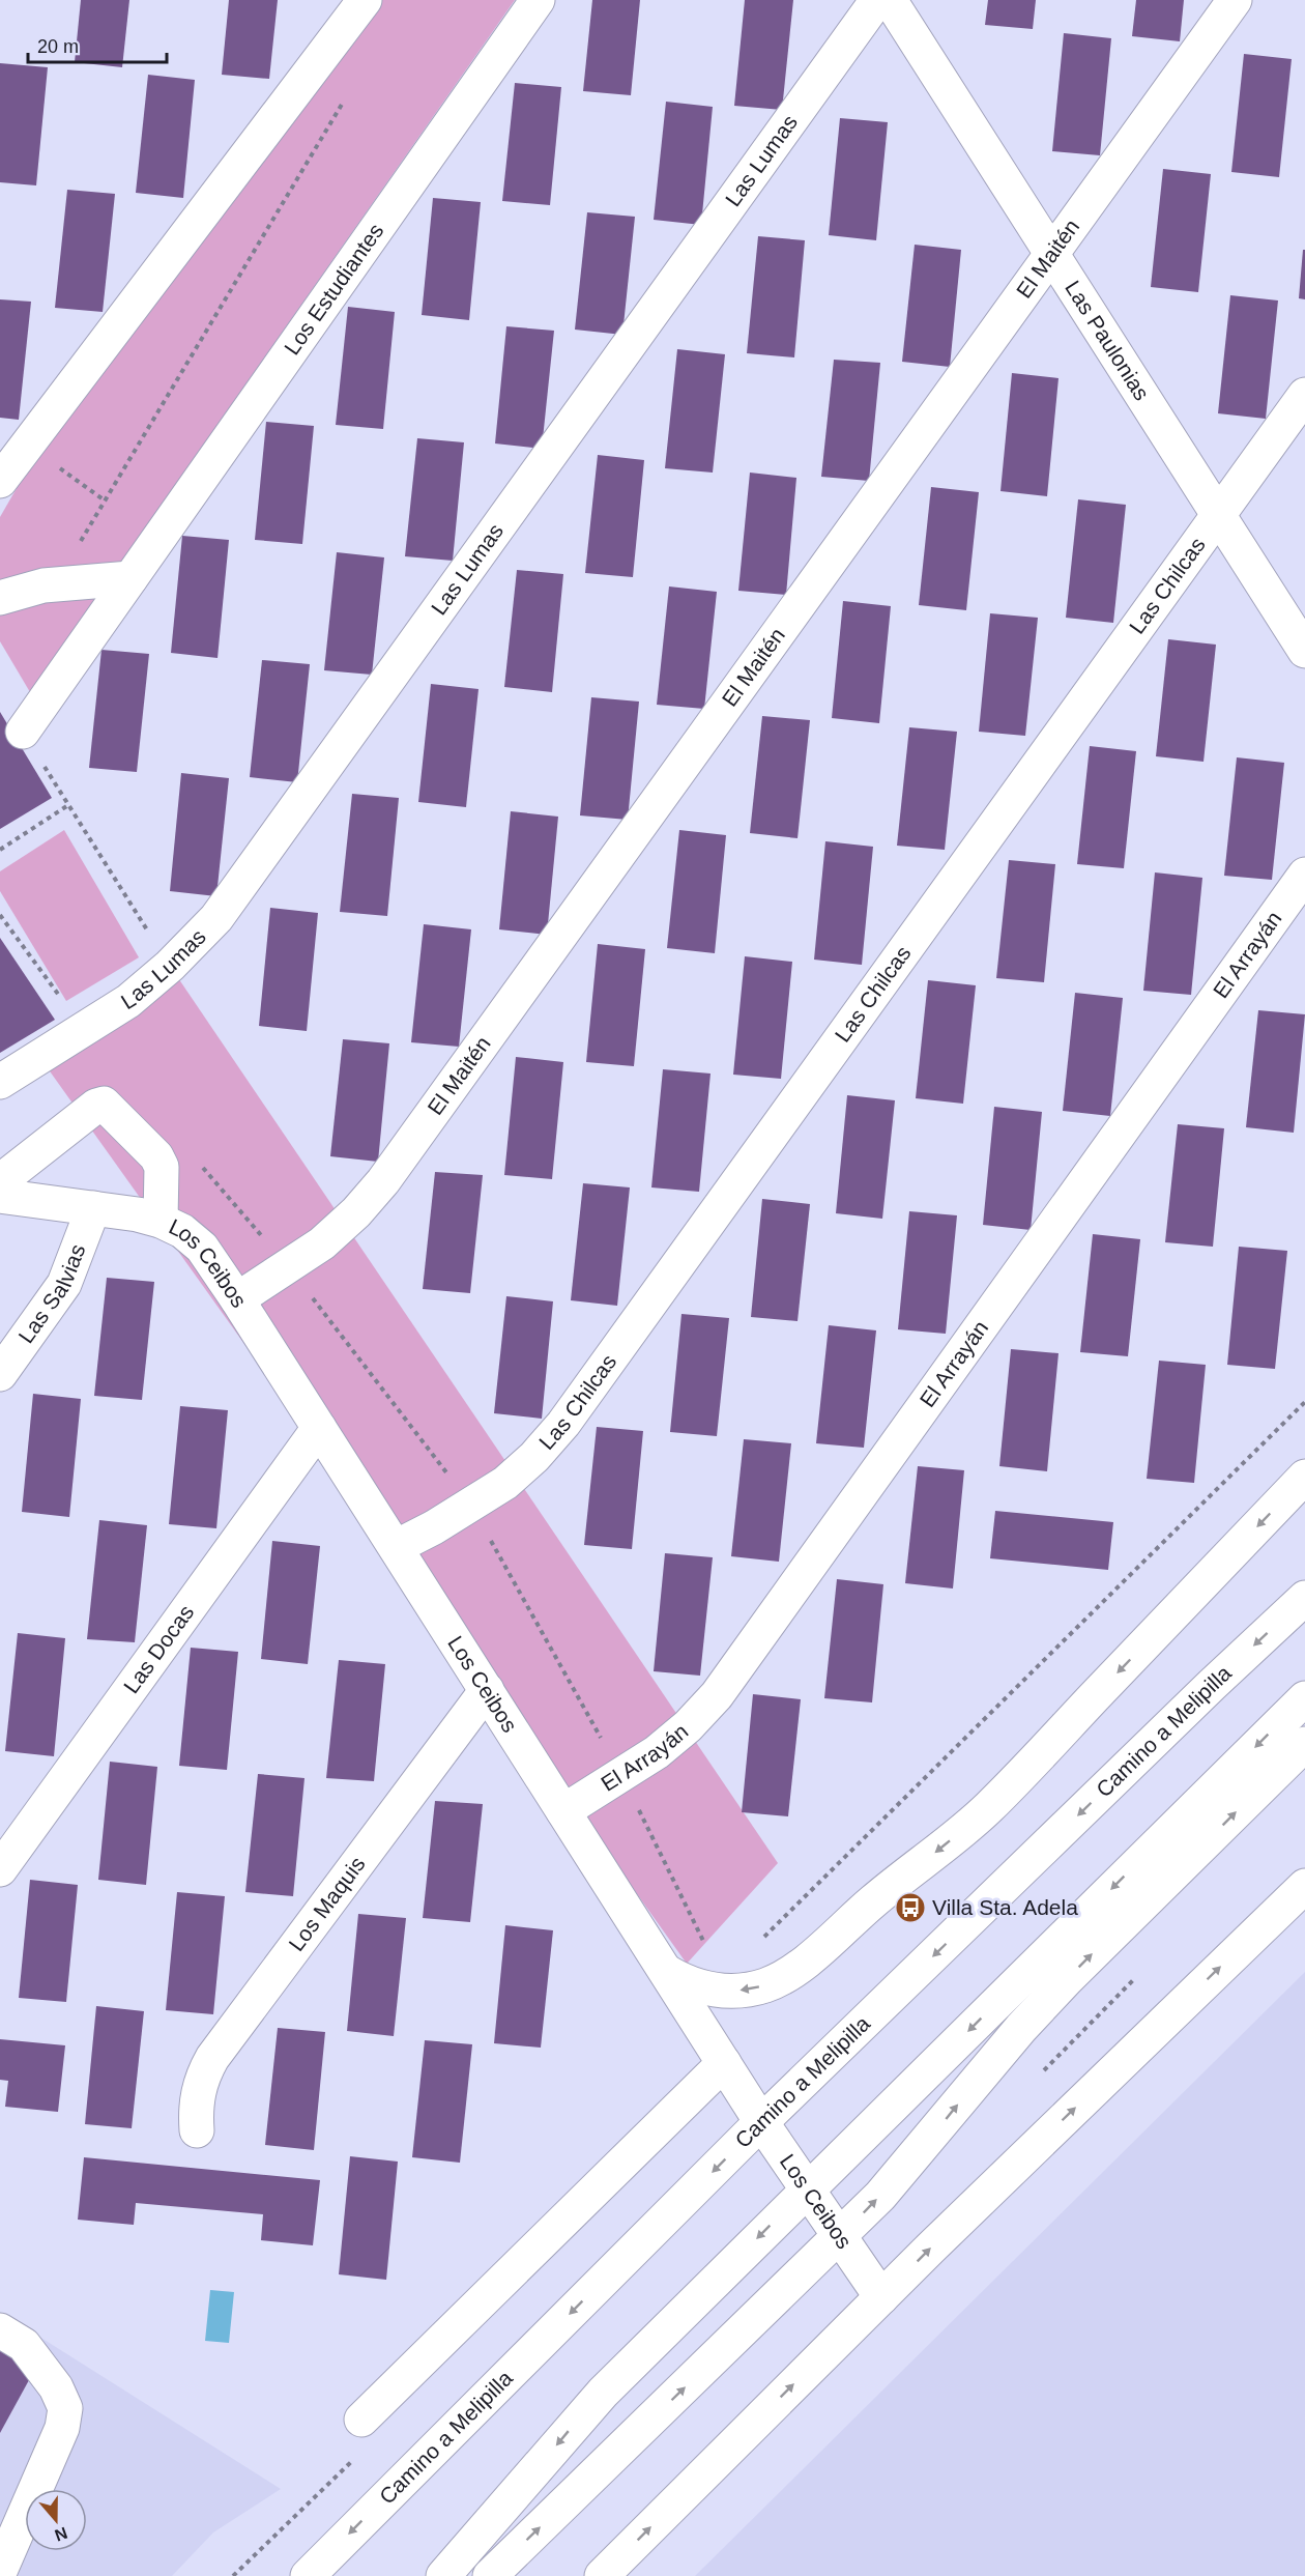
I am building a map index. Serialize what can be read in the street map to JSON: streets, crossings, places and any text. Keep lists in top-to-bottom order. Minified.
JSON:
{"streets":{"street":["Las Lumas","El Maitén","Los Estudiantes","Las Paulonias","Las Chilcas","El Arrayán","Los Ceibos","Las Salvias","Las Docas","Camino a Melipilla","Los Maquis"]},"crossings":[["El Maitén","Las Paulonias"],["El Maitén","Los Ceibos"],["Las Paulonias","Las Chilcas"],["Las Chilcas","Los Ceibos"],["El Arrayán","Los Ceibos"],["Los Ceibos","Las Salvias"],["Los Ceibos","Las Docas"],["Los Ceibos","Camino a Melipilla"],["Los Ceibos","Los Maquis"]],"places":{"bus stop":["Villa Sta. Adela"]},"scale_bar":"20 m","north":"bottom"}
